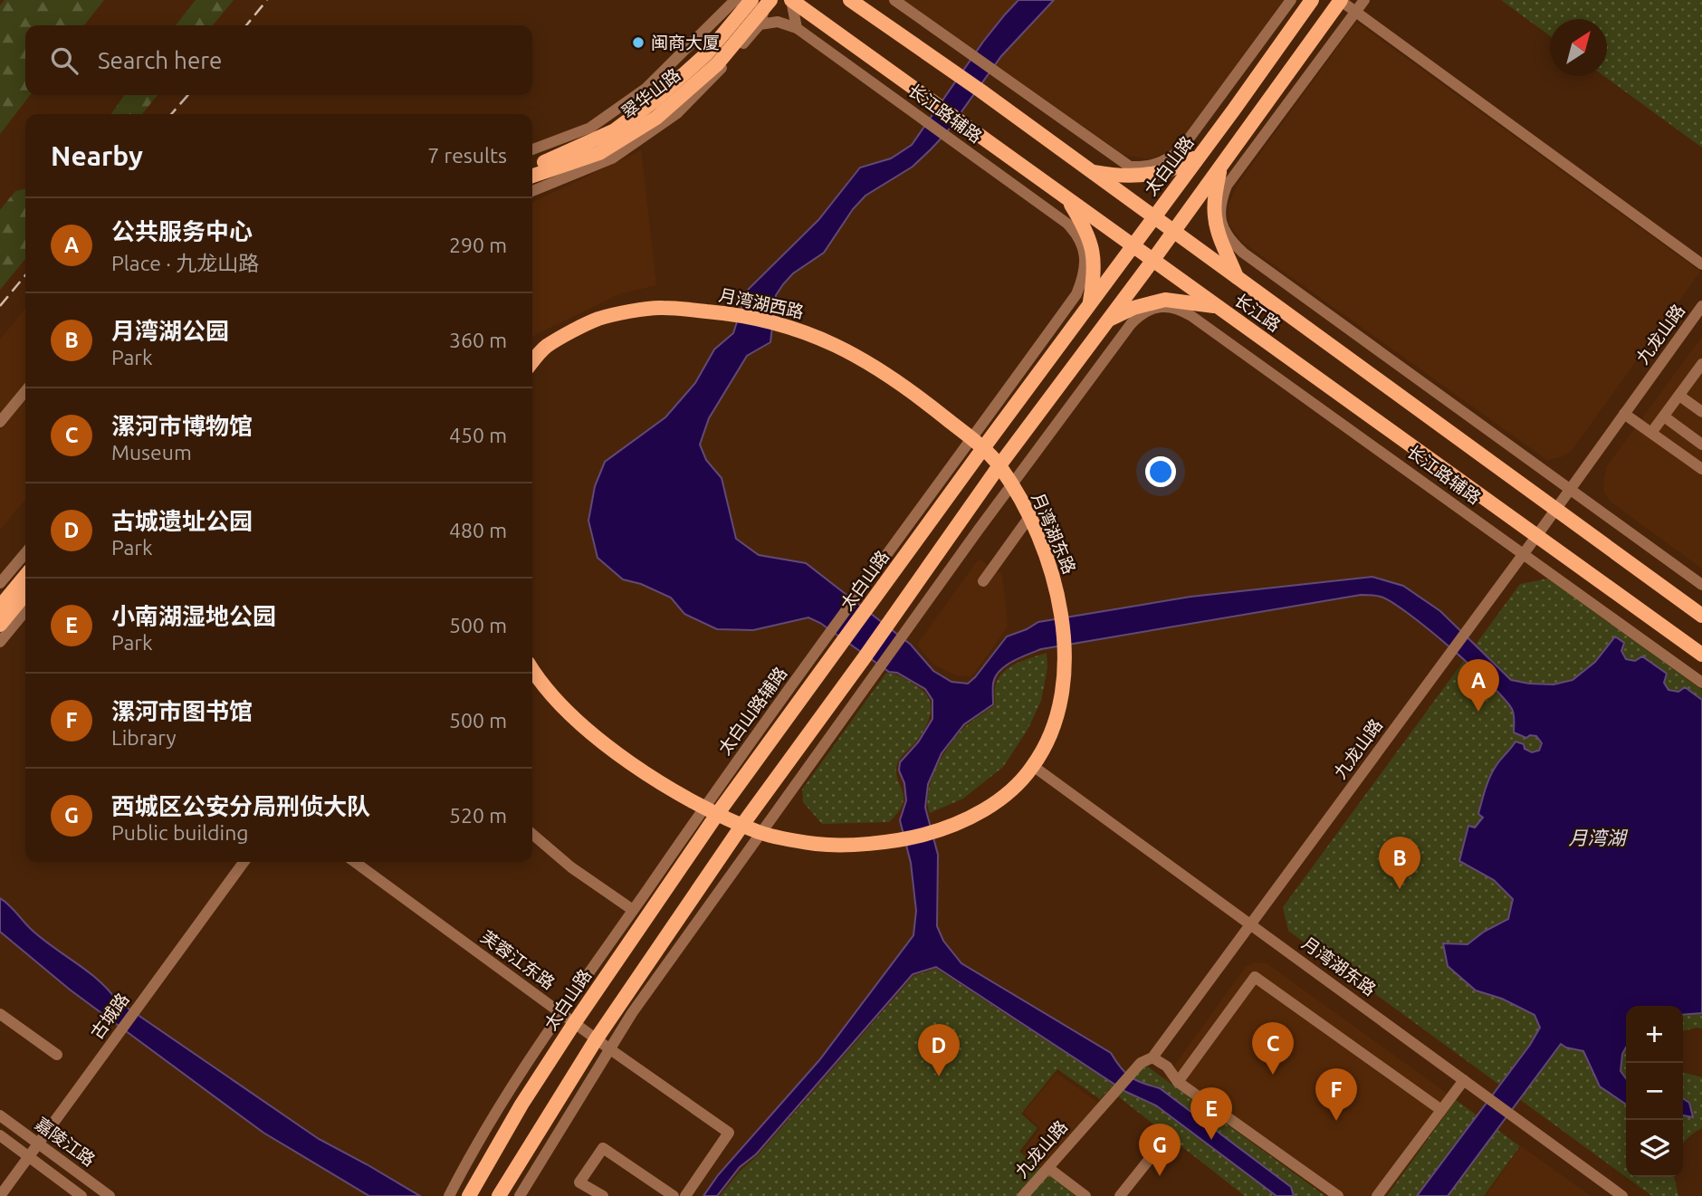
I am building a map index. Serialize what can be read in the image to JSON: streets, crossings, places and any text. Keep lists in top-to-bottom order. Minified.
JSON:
{"streets":{"main road":["翠华山路","太白山路","月湾湖西路","长江路","月湾湖东路"],"street":["长江路辅路","九龙山路","太白山路辅路","芙蓉江东路","古城路","嘉陵江路"]},"crossings":[["长江路辅路","九龙山路"],["长江路辅路","月湾湖东路"],["长江路辅路","太白山路辅路"],["太白山路","月湾湖西路"],["太白山路","长江路"],["太白山路","太白山路辅路"],["太白山路","芙蓉江东路"],["月湾湖西路","月湾湖东路"],["月湾湖西路","太白山路辅路"],["长江路","九龙山路"],["九龙山路","月湾湖东路"],["太白山路辅路","芙蓉江东路"],["古城路","嘉陵江路"]],"water":["月湾湖"],"places":["闽商大厦"],"north":"top right","page":{"search":"Search here","heading":["Nearby","7 results"],"list":[{"mark":"A","name":"公共服务中心","note":"Place · 九龙山路","value":"290 m"},{"mark":"B","name":"月湾湖公园","note":"Park","value":"360 m"},{"mark":"C","name":"漯河市博物馆","note":"Museum","value":"450 m"},{"mark":"D","name":"古城遗址公园","note":"Park","value":"480 m"},{"mark":"E","name":"小南湖湿地公园","note":"Park","value":"500 m"},{"mark":"F","name":"漯河市图书馆","note":"Library","value":"500 m"},{"mark":"G","name":"西城区公安分局刑侦大队","note":"Public building","value":"520 m"}],"pins":["A","B","C","D","F","E","G"],"map_buttons":["+","−"]}}
